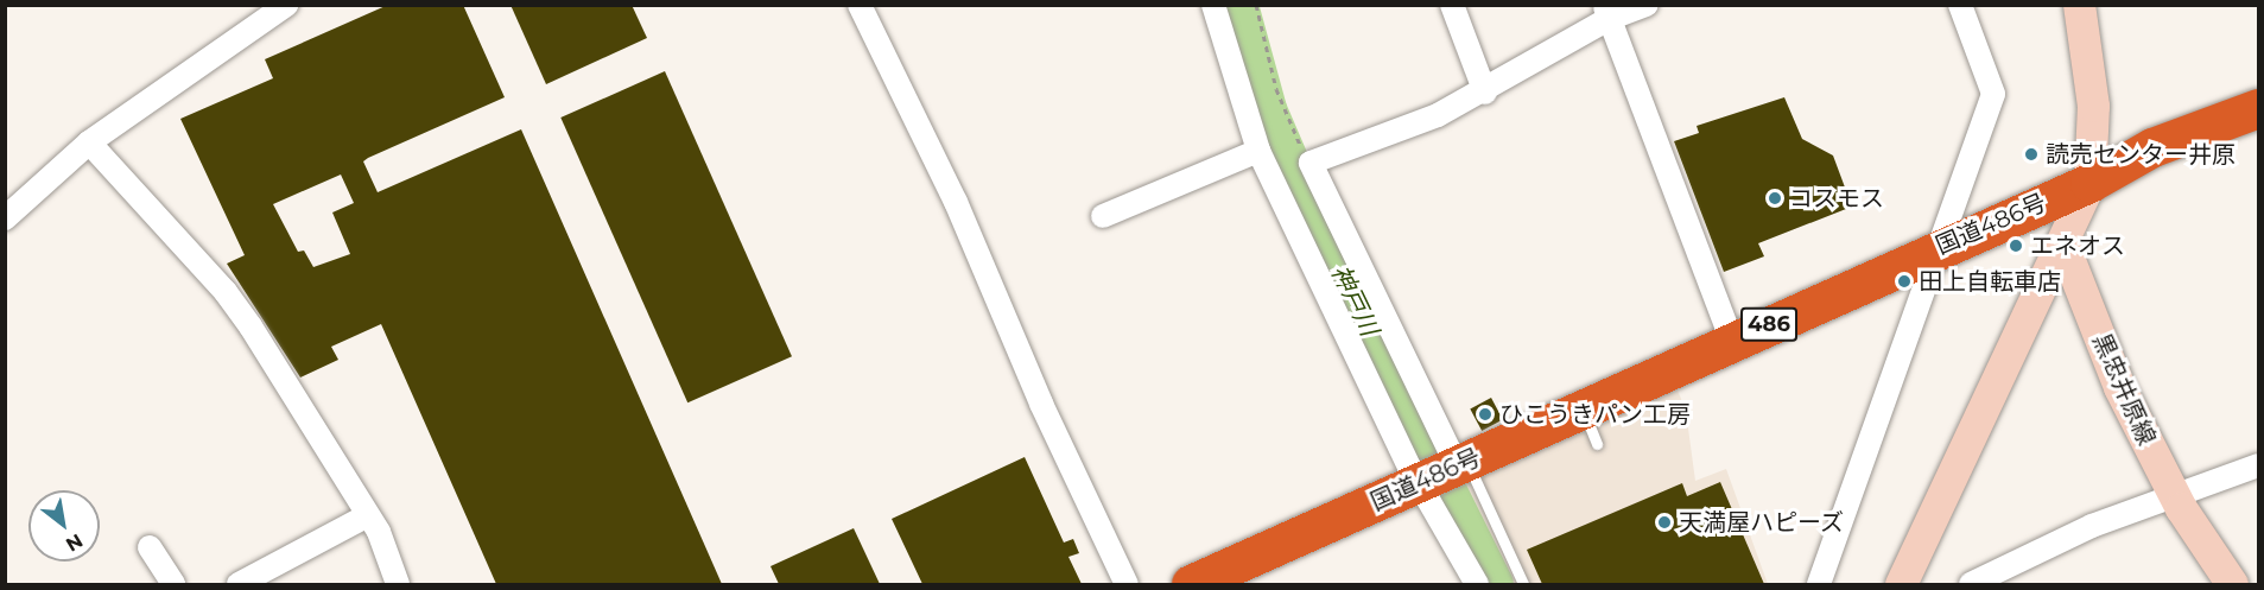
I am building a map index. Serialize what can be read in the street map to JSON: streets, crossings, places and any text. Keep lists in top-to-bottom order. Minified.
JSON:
{"streets":{"highway":["国道486号","486"],"street":["黒忠井原線"]},"water":["神戸川"],"places":["読売センター井原","コスモス","エネオス","田上自転車店","ひこうきパン工房","天満屋ハピーズ"],"north":"bottom right"}
